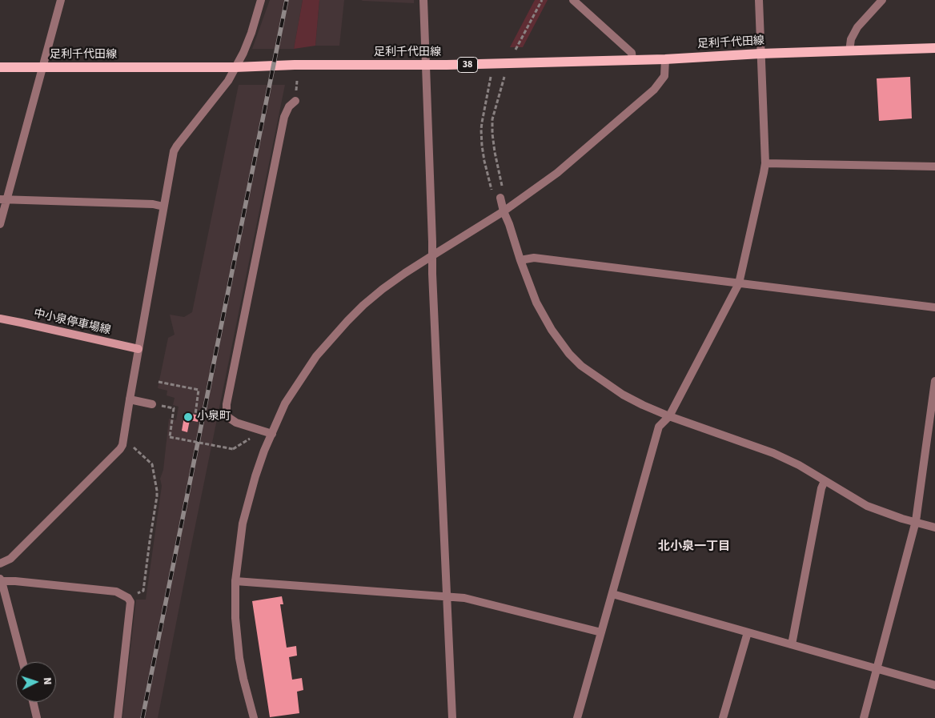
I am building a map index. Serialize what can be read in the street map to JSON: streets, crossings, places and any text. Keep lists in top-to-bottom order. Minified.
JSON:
{"streets":{"main road":["足利千代田線","38","中小泉停車場線"]},"districts":["北小泉一丁目"],"places":["小泉町"],"north":"right"}
